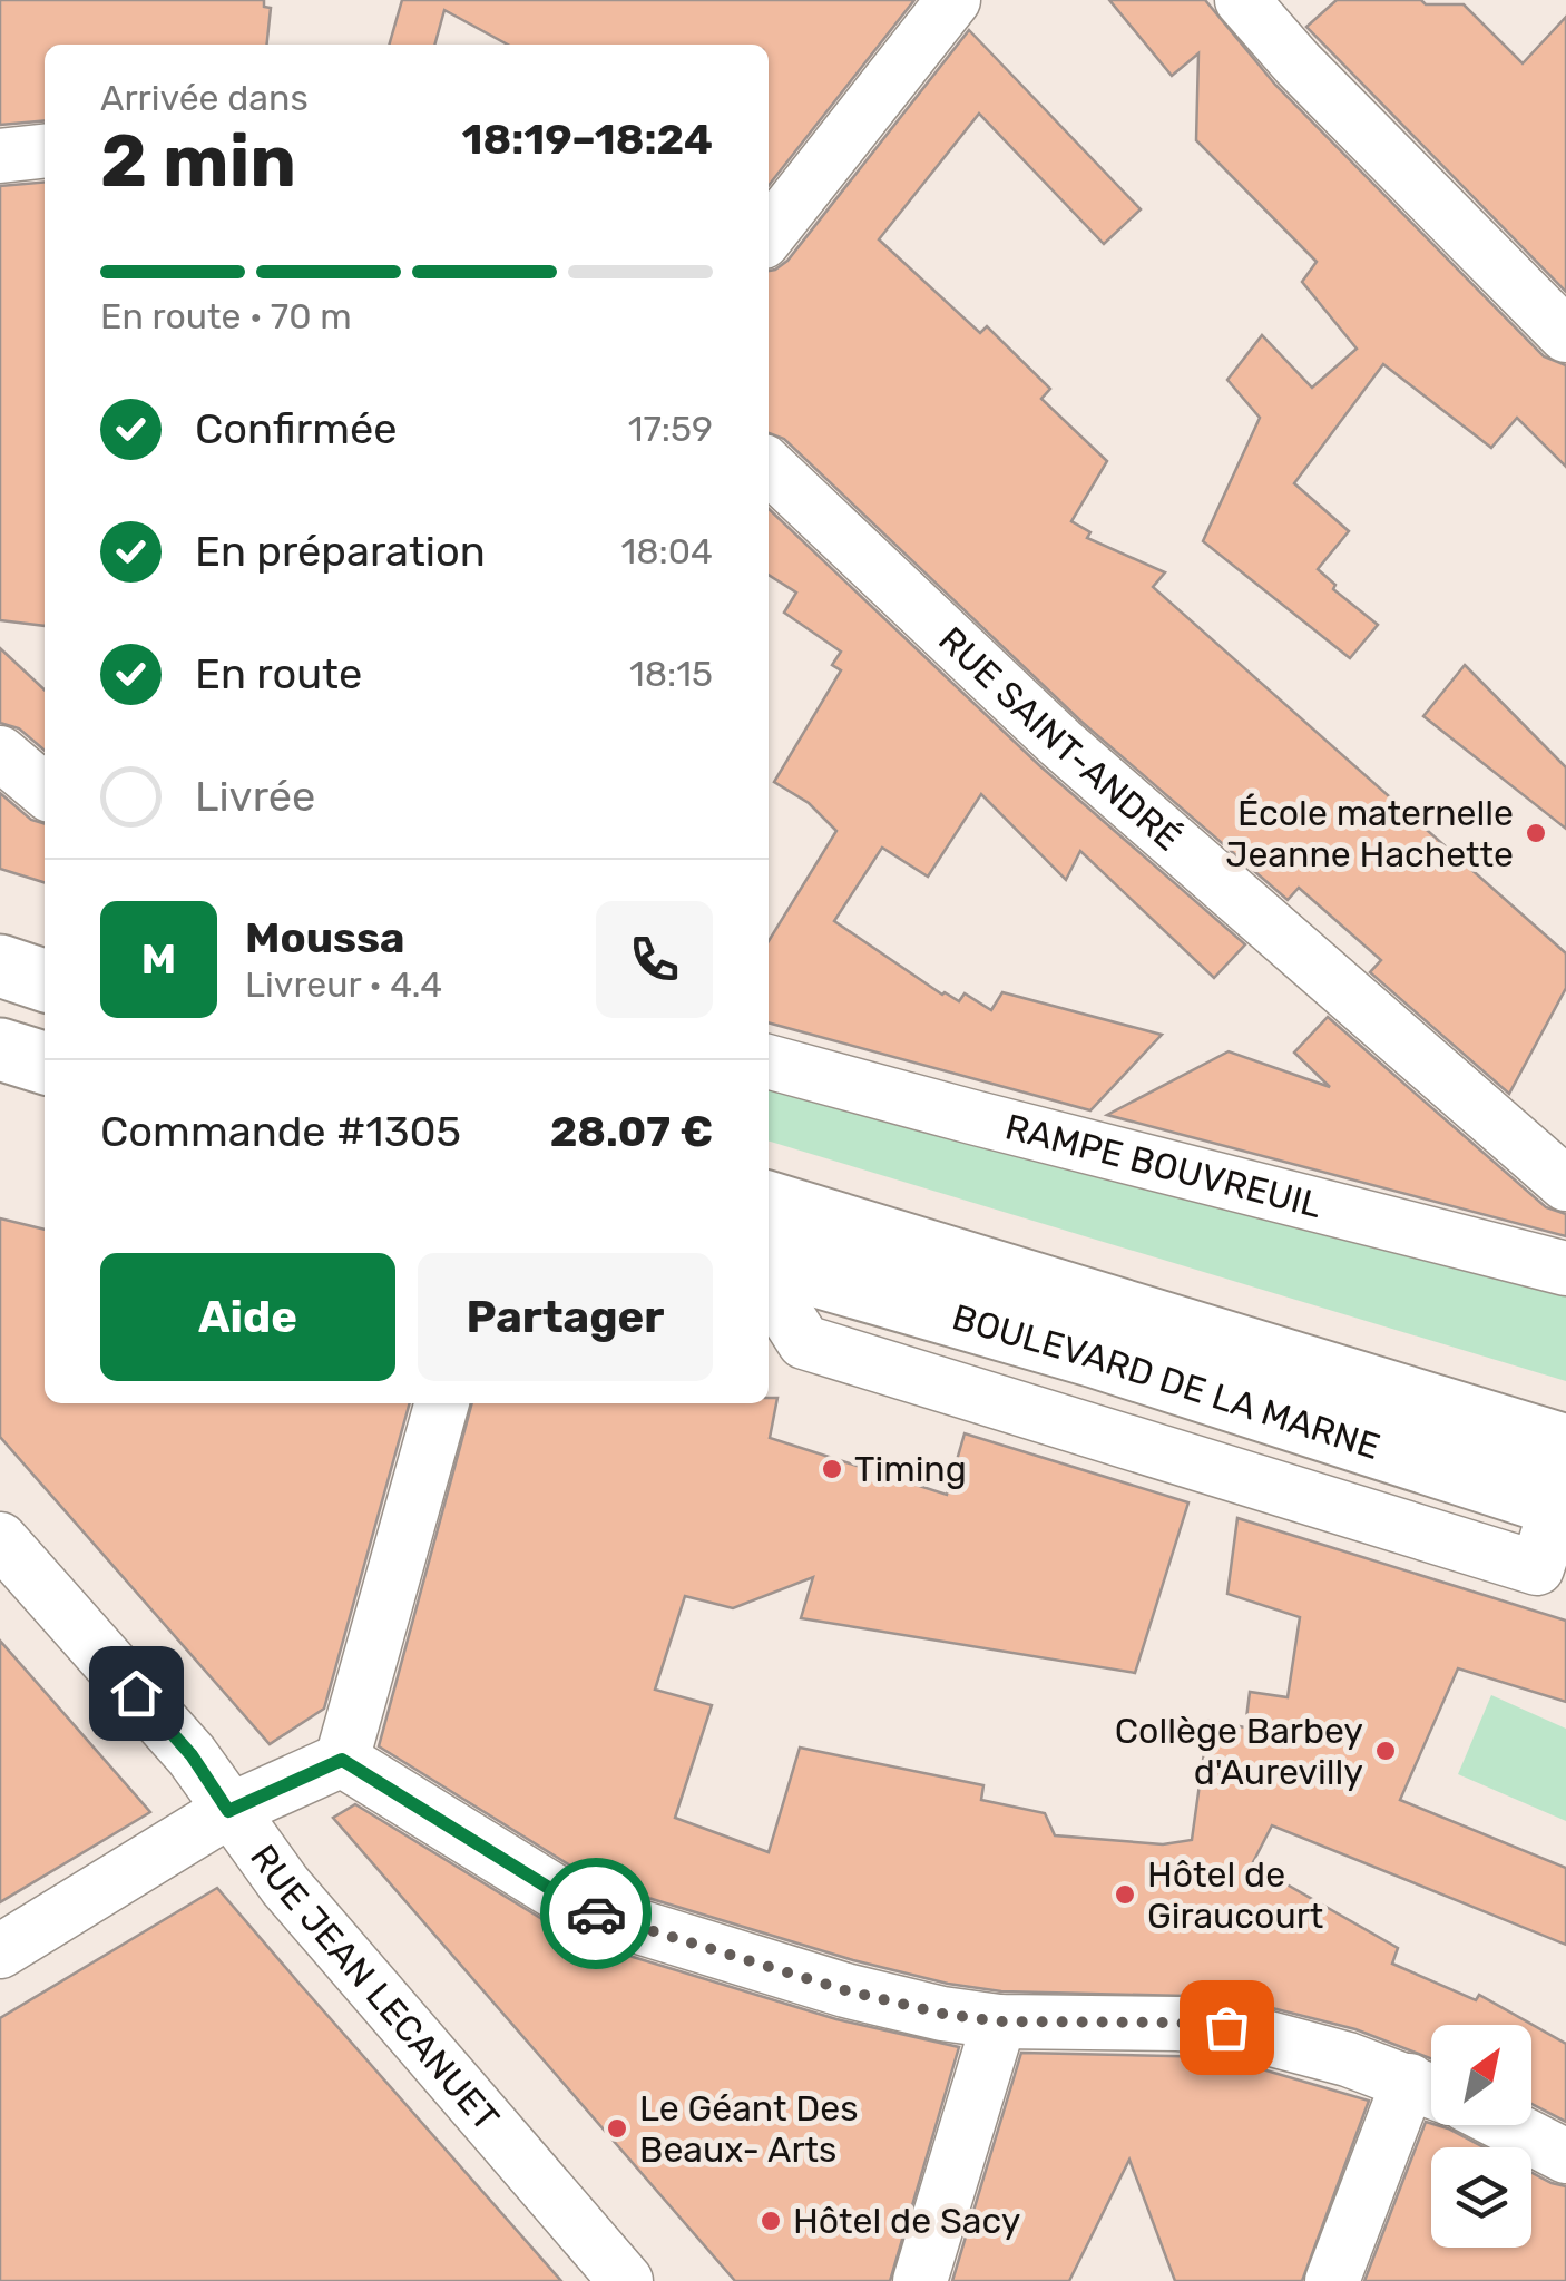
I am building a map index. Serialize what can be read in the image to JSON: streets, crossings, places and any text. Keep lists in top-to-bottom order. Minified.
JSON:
{"streets":{"main road":["BOULEVARD DE LA MARNE"],"street":["RUE SAINT-ANDRÉ","RAMPE BOUVREUIL","RUE JEAN LECANUET"]},"places":["École maternelle Jeanne Hachette","Timing","Collège Barbey d'Aurevilly","Hôtel de Giraucourt","Le Géant Des Beaux- Arts","Hôtel de Sacy"],"north":"top right","page":{"heading":["2 min","Arrivée dans","18:19–18:24"],"panel":["Moussa","Livreur · 4.4","Commande #1305","28.07 €"],"bar":"En route · 70 m","list":[["Confirmée","17:59"],["En préparation","18:04"],["En route","18:15"],"Livrée"],"round":"M","buttons":["Aide","Partager"]}}
